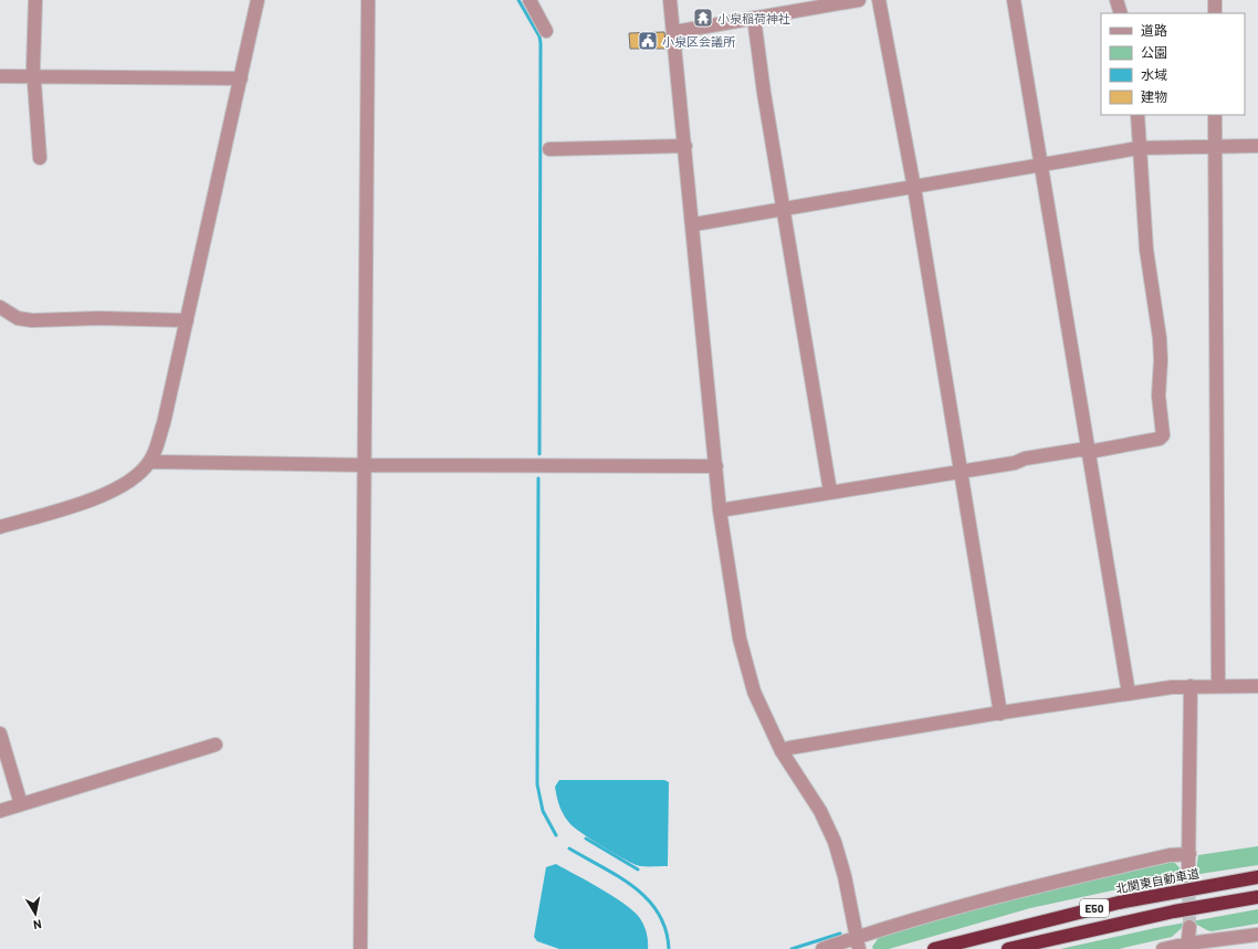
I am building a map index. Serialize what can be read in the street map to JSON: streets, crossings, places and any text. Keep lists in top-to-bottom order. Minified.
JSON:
{"streets":{"highway":["北関東自動車道","E50"]},"places":{"temple":["小泉稲荷神社"],"public building":["小泉区会議所"]},"legend":["道路","公園","水域","建物"],"north":"bottom"}
